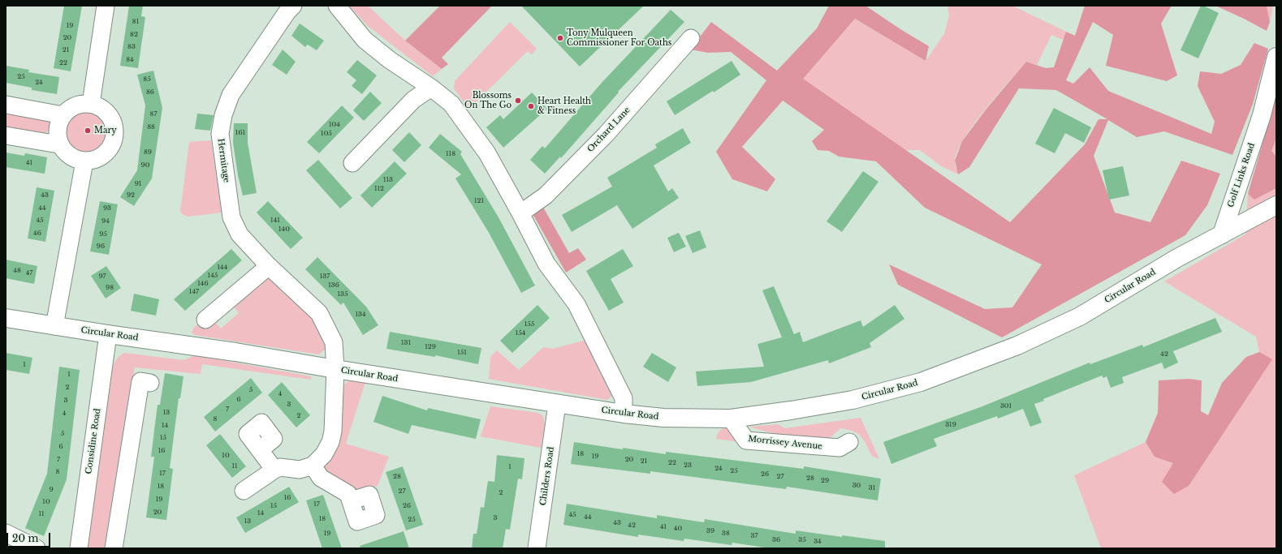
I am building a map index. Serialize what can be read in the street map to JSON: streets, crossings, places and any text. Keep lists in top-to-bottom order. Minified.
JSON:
{"streets":{"main road":["Golf Links Road","Circular Road"],"street":["Orchard Lane","Hermitage","Considine Road","Morrissey Avenue","Childers Road"]},"crossings":[["Hermitage","Circular Road"],["Golf Links Road","Circular Road"],["Circular Road","Considine Road"],["Circular Road","Morrissey Avenue"],["Circular Road","Childers Road"]],"places":["Tony Mulqueen Commissioner For Oaths","Blossoms On The Go","Heart Health & Fitness","Mary"],"house_numbers":["81","19","82","20","83","21","84","22","25","85","24","86","87","104","88","161","105","89","118","41","90","113","91","112","43","92","121","44","93","45","141","94","140","46","95","96","144","48","47","145","97","137","146","136","98","147","135","134","155","154","131","129","151","42","1","1","2","5","4","6","3","3","301","7","13","4","2","8","319","14","5","15","6","16","18","10","19","7","20","21","22","23","11","1","24","25","8","17","26","28","27","28","29","30","18","31","9","27","2","16","19","10","17","15","26","20","14","11","45","44","3","18","25","13","43","42","41","40","39","19","38","37","36","35","34"],"scale_bar":"20 m"}
